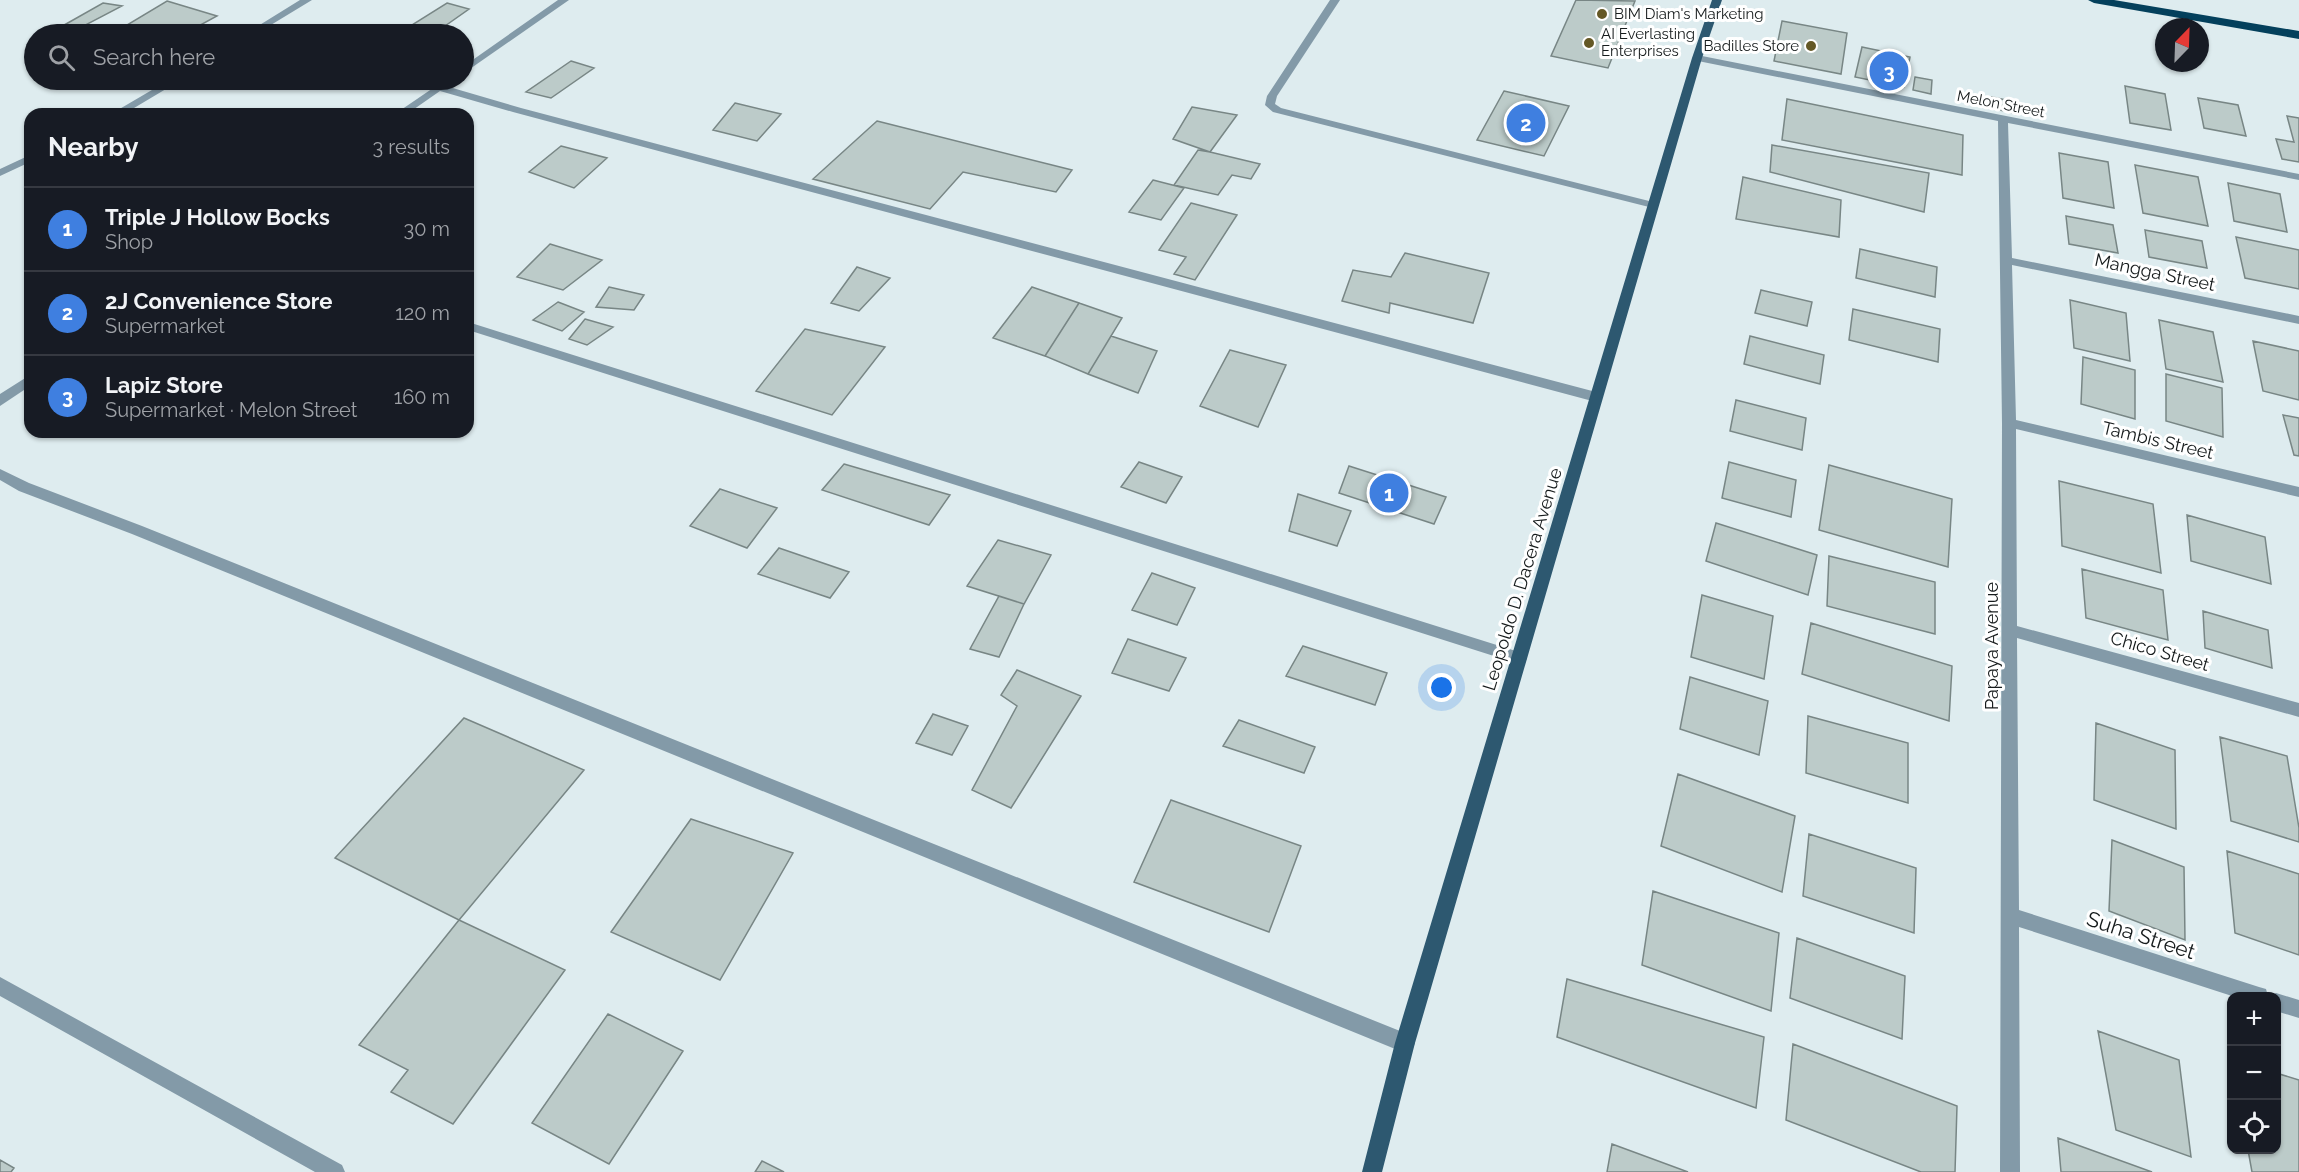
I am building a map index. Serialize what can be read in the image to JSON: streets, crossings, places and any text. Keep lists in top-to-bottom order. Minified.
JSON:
{"streets":{"main road":["Leopoldo D. Dacera Avenue"],"street":["Melon Street","Mangga Street","Tambis Street","Papaya Avenue","Chico Street","Suha Street"]},"crossings":[["Melon Street","Leopoldo D. Dacera Avenue"],["Melon Street","Papaya Avenue"],["Mangga Street","Papaya Avenue"],["Tambis Street","Papaya Avenue"],["Papaya Avenue","Chico Street"],["Papaya Avenue","Suha Street"]],"places":["BIM Diam's Marketing","AI Everlasting Enterprises","Badilles Store"],"north":"top right","page":{"search":"Search here","pins":["3","2","1"],"heading":["Nearby","3 results"],"list":[{"mark":"1","name":"Triple J Hollow Bocks","note":"Shop","value":"30 m"},{"mark":"2","name":"2J Convenience Store","note":"Supermarket","value":"120 m"},{"mark":"3","name":"Lapiz Store","note":"Supermarket · Melon Street","value":"160 m"}],"map_buttons":["+","−"]}}
